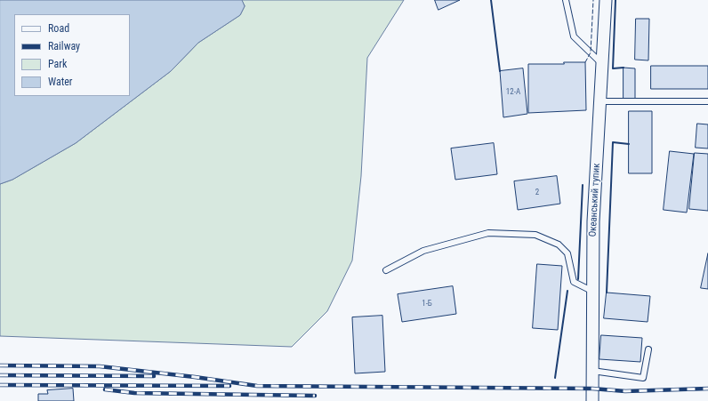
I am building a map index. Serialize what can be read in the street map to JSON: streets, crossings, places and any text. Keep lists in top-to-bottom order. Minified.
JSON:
{"streets":{"street":["Океанський тупик"]},"house_numbers":["12-А","2","1-Б"],"legend":["Road","Railway","Park","Water"]}
